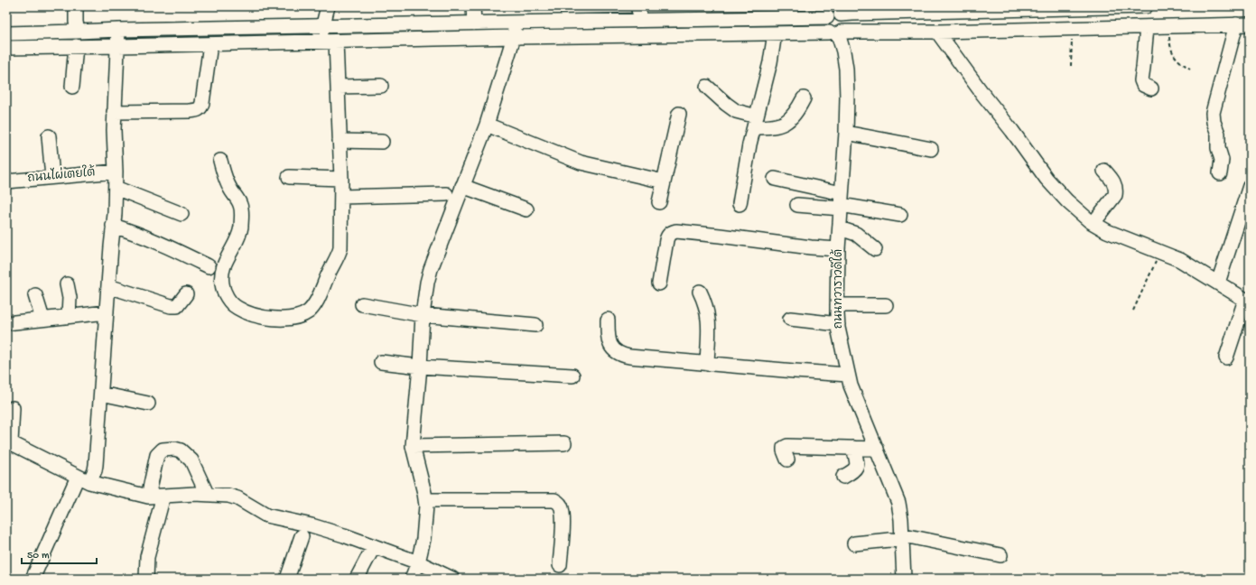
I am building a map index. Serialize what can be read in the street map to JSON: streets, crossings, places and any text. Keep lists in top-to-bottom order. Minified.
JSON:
{"streets":{"street":["ถนนไผ่เตยใต้","ถนนทวาราวดีใต้"]},"scale_bar":"50 m"}
